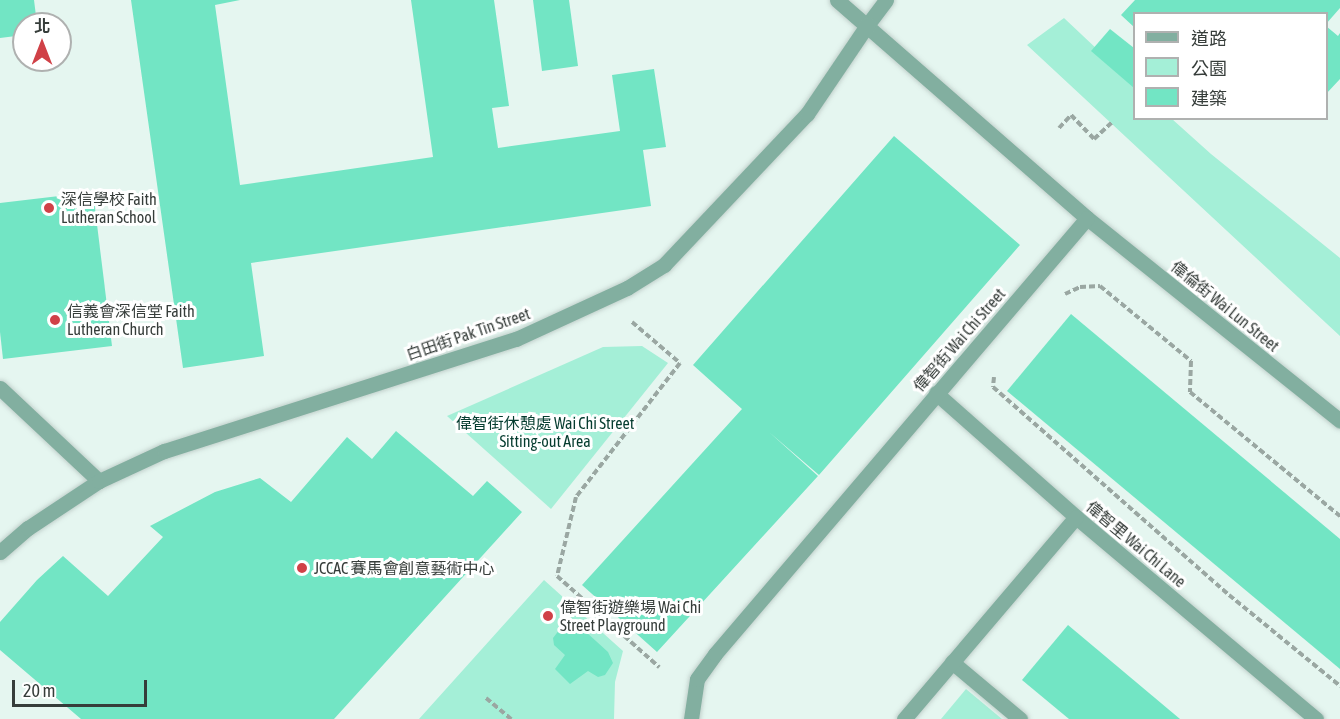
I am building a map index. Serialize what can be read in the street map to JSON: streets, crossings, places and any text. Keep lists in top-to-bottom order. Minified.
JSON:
{"streets":{"street":["偉倫街 Wai Lun Street","白田街 Pak Tin Street","偉智街 Wai Chi Street","偉智里 Wai Chi Lane"]},"crossings":[["偉倫街 Wai Lun Street","偉智街 Wai Chi Street"],["偉智街 Wai Chi Street","偉智里 Wai Chi Lane"]],"parks":["偉智街休憩處 Wai Chi Street Sitting-out Area"],"places":["深信學校 Faith Lutheran School","信義會深信堂 Faith Lutheran Church","JCCAC 賽馬會創意藝術中心","偉智街遊樂場 Wai Chi Street Playground"],"legend":["道路","公園","建築"],"scale_bar":"20 m","north":"top"}
